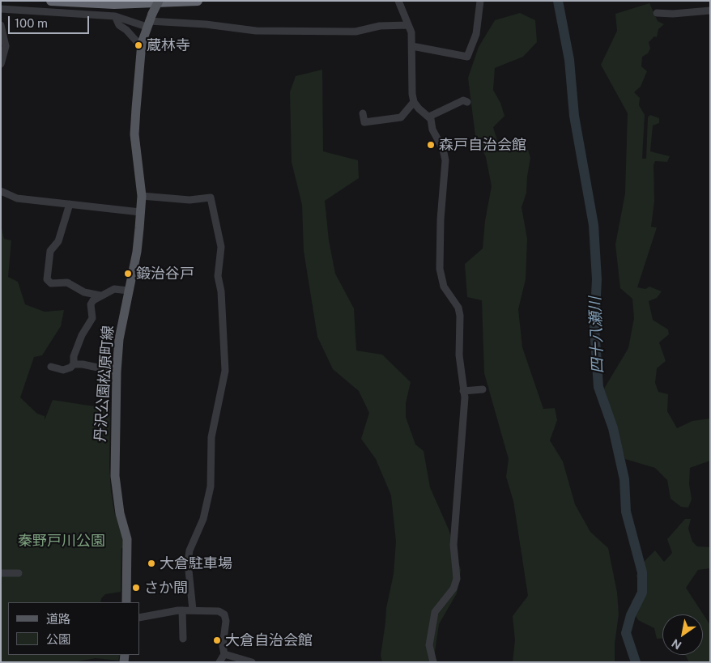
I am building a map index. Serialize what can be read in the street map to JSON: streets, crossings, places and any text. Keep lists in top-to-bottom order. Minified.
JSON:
{"streets":{"main road":["丹沢公園松原町線"]},"water":["四十八瀬川"],"parks":["秦野戸川公園"],"places":["蔵林寺","森戸自治会館","鍛治谷戸","大倉駐車場","さか間","大倉自治会館"],"legend":["道路","公園"],"scale_bar":"100 m","north":"bottom left"}
